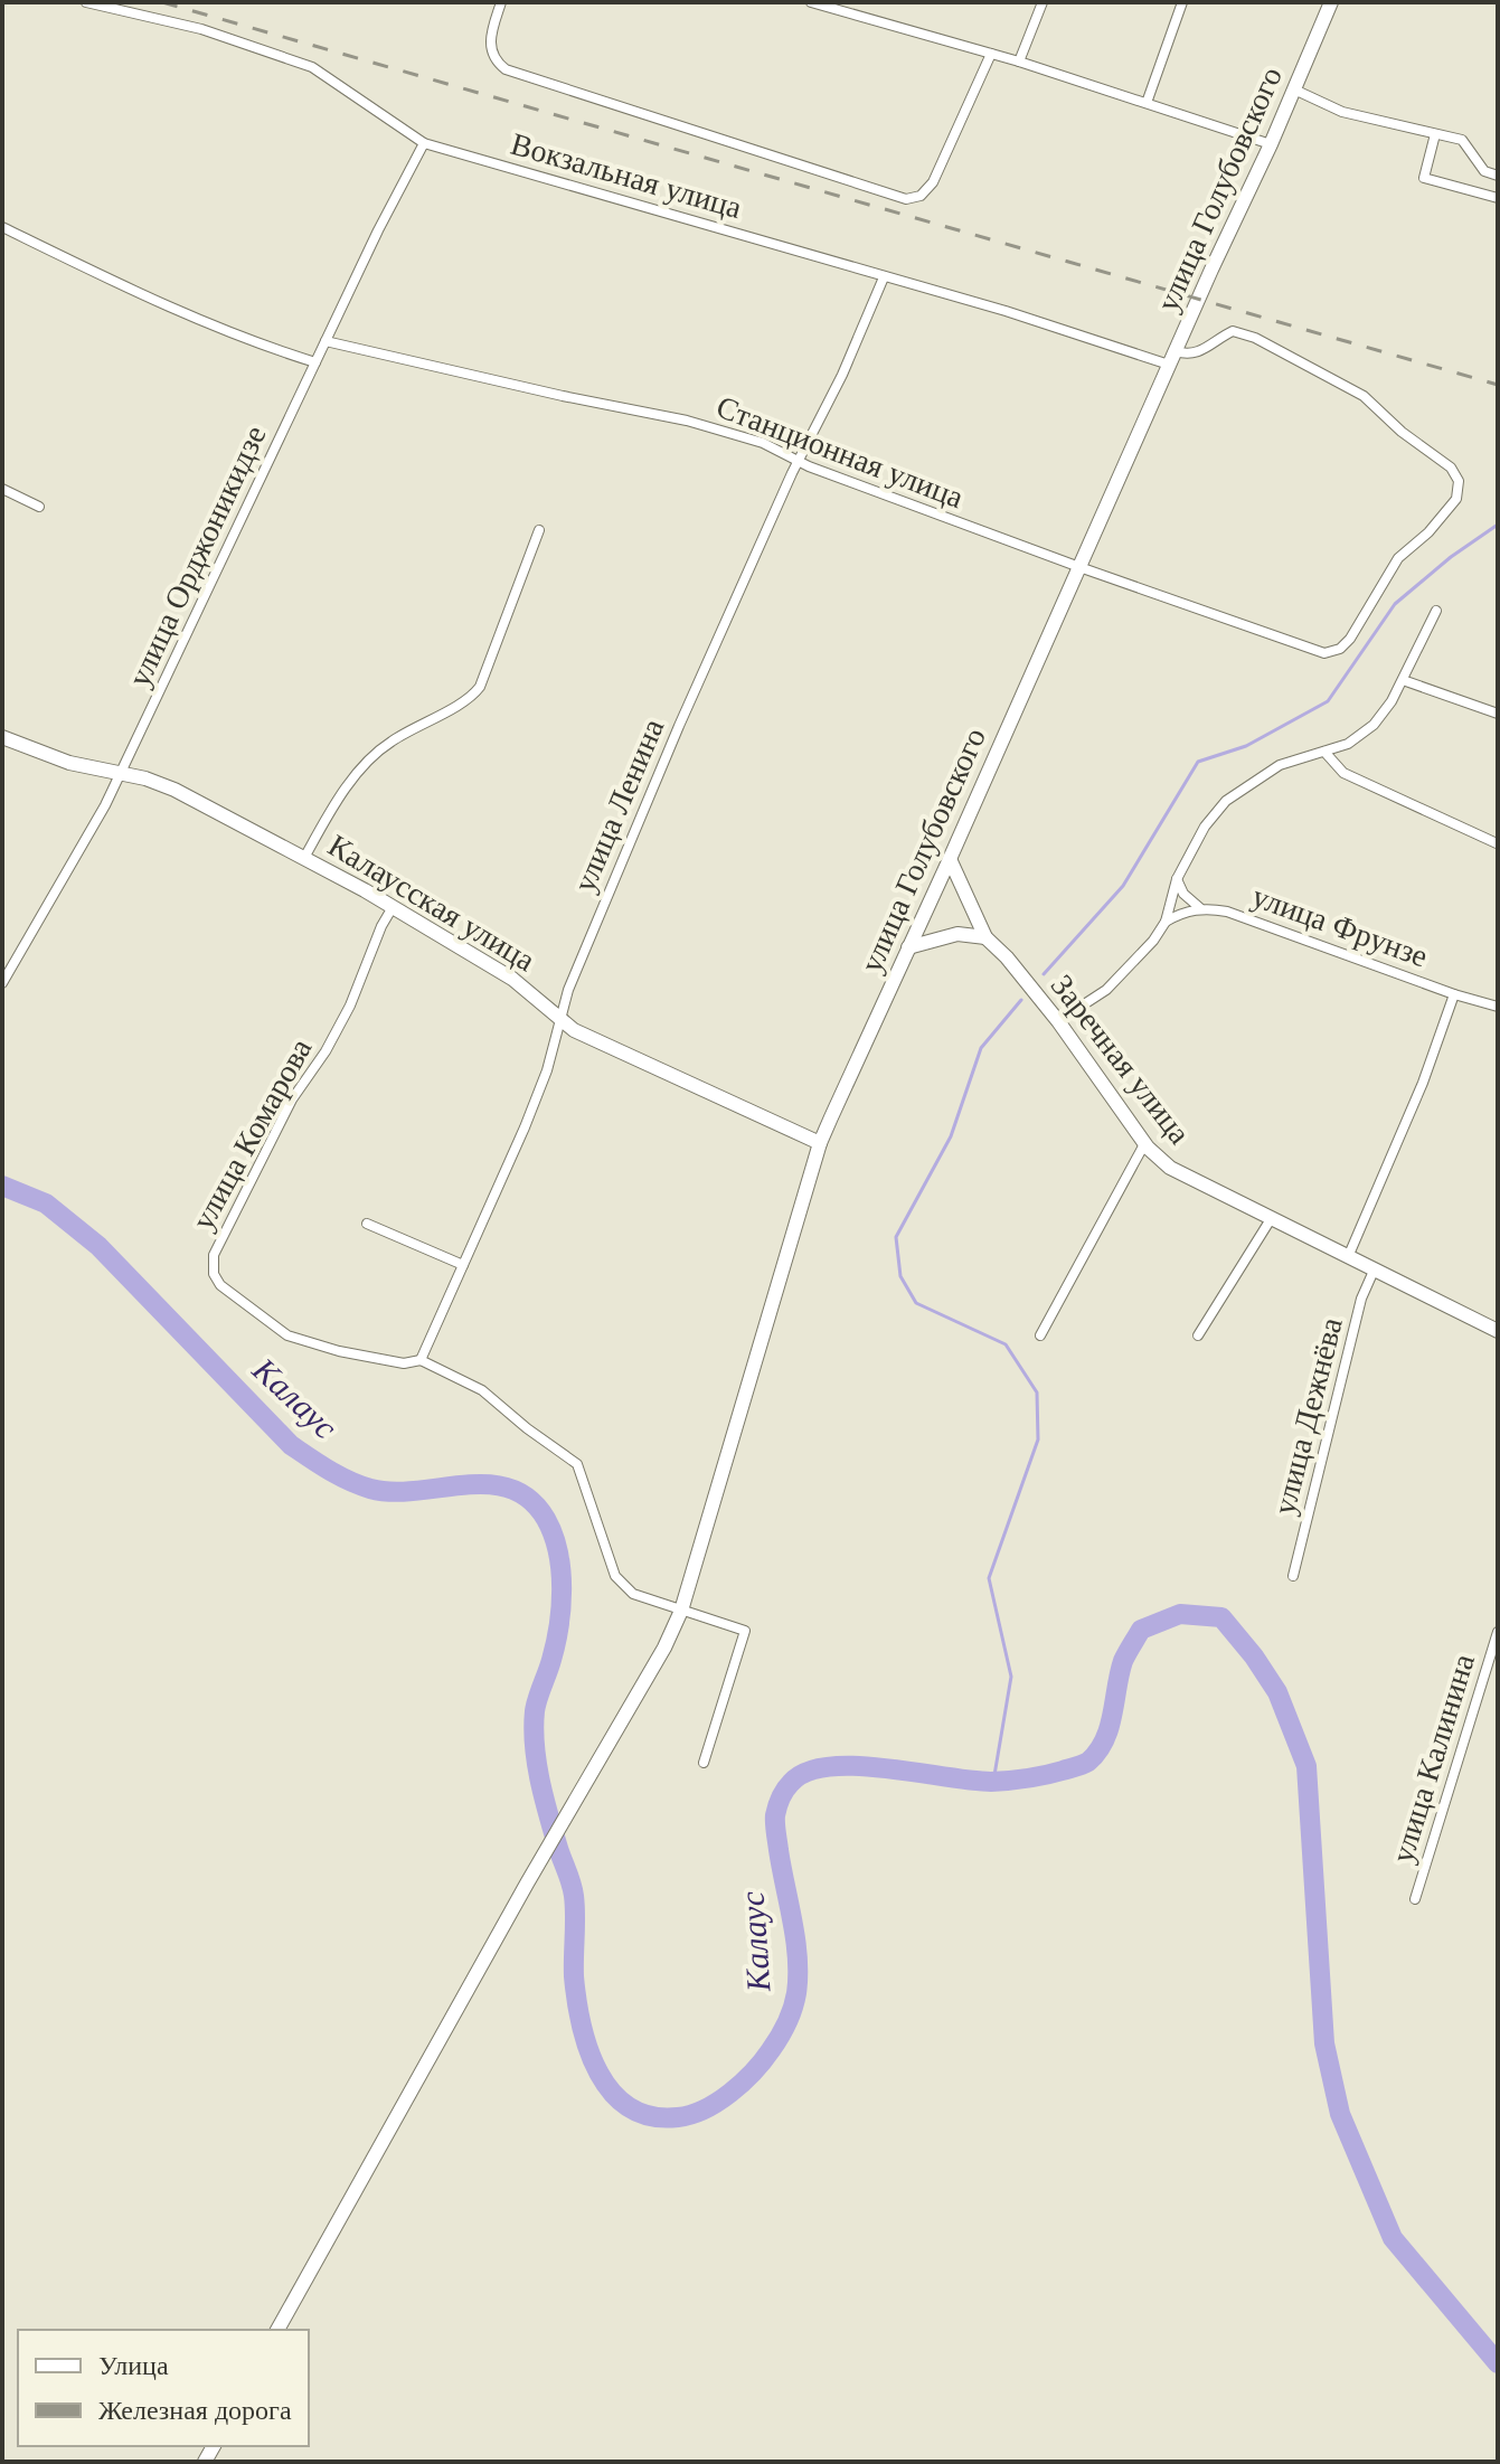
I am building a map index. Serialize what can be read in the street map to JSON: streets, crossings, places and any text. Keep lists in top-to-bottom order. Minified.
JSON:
{"streets":{"street":["Вокзальная улица","улица Голубовского","Станционная улица","улица Орджоникидзе","улица Ленина","Калаусская улица","улица Фрунзе","Заречная улица","улица Комарова","улица Дежнёва","улица Калинина"]},"crossings":[["Вокзальная улица","улица Голубовского"],["Вокзальная улица","Станционная улица"],["Вокзальная улица","улица Орджоникидзе"],["Вокзальная улица","улица Ленина"],["улица Голубовского","Станционная улица"],["улица Голубовского","Калаусская улица"],["улица Голубовского","Заречная улица"],["улица Голубовского","улица Комарова"],["Станционная улица","улица Орджоникидзе"],["Станционная улица","улица Ленина"],["улица Орджоникидзе","Калаусская улица"],["улица Ленина","Калаусская улица"],["улица Ленина","улица Комарова"],["Калаусская улица","улица Комарова"],["Заречная улица","улица Дежнёва"]],"water":["Калаус"],"legend":["Улица","Железная дорога"]}
